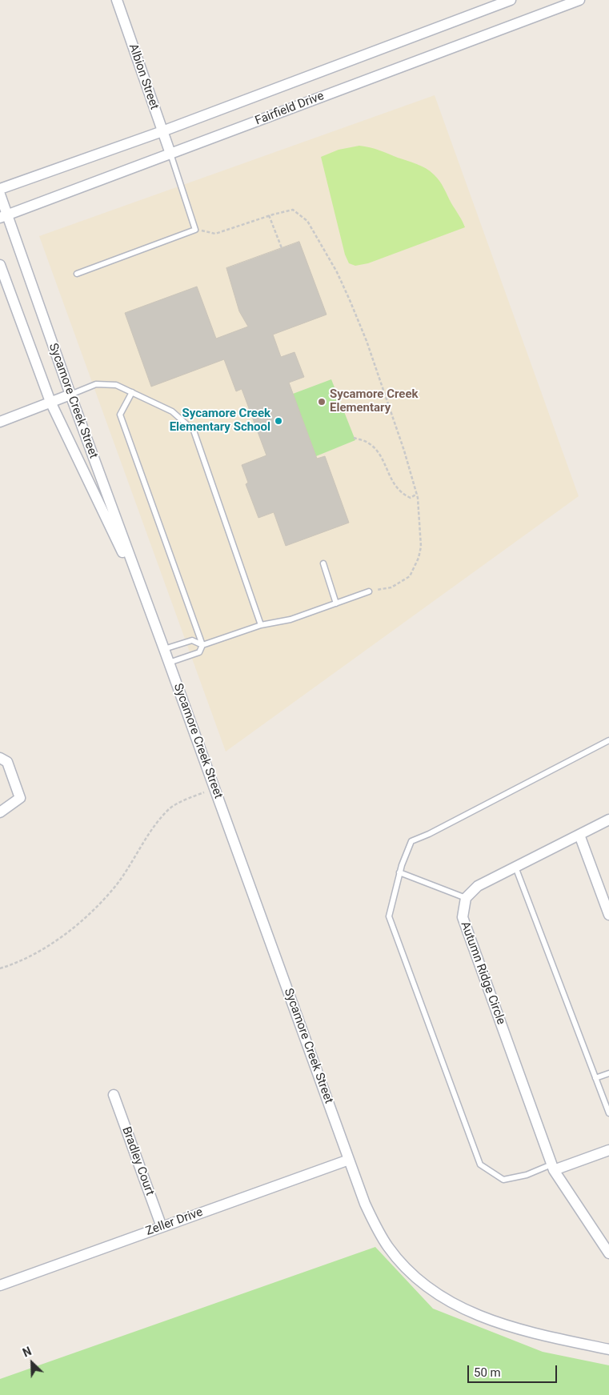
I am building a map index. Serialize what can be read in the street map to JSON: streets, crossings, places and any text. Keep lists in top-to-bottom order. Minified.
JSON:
{"streets":{"street":["Albion Street","Fairfield Drive","Sycamore Creek Street","Autumn Ridge Circle","Bradley Court","Zeller Drive"]},"crossings":[["Albion Street","Fairfield Drive"],["Fairfield Drive","Sycamore Creek Street"],["Sycamore Creek Street","Zeller Drive"],["Bradley Court","Zeller Drive"]],"places":["Sycamore Creek Elementary","Sycamore Creek Elementary School"],"scale_bar":"50 m","north":"top left"}
